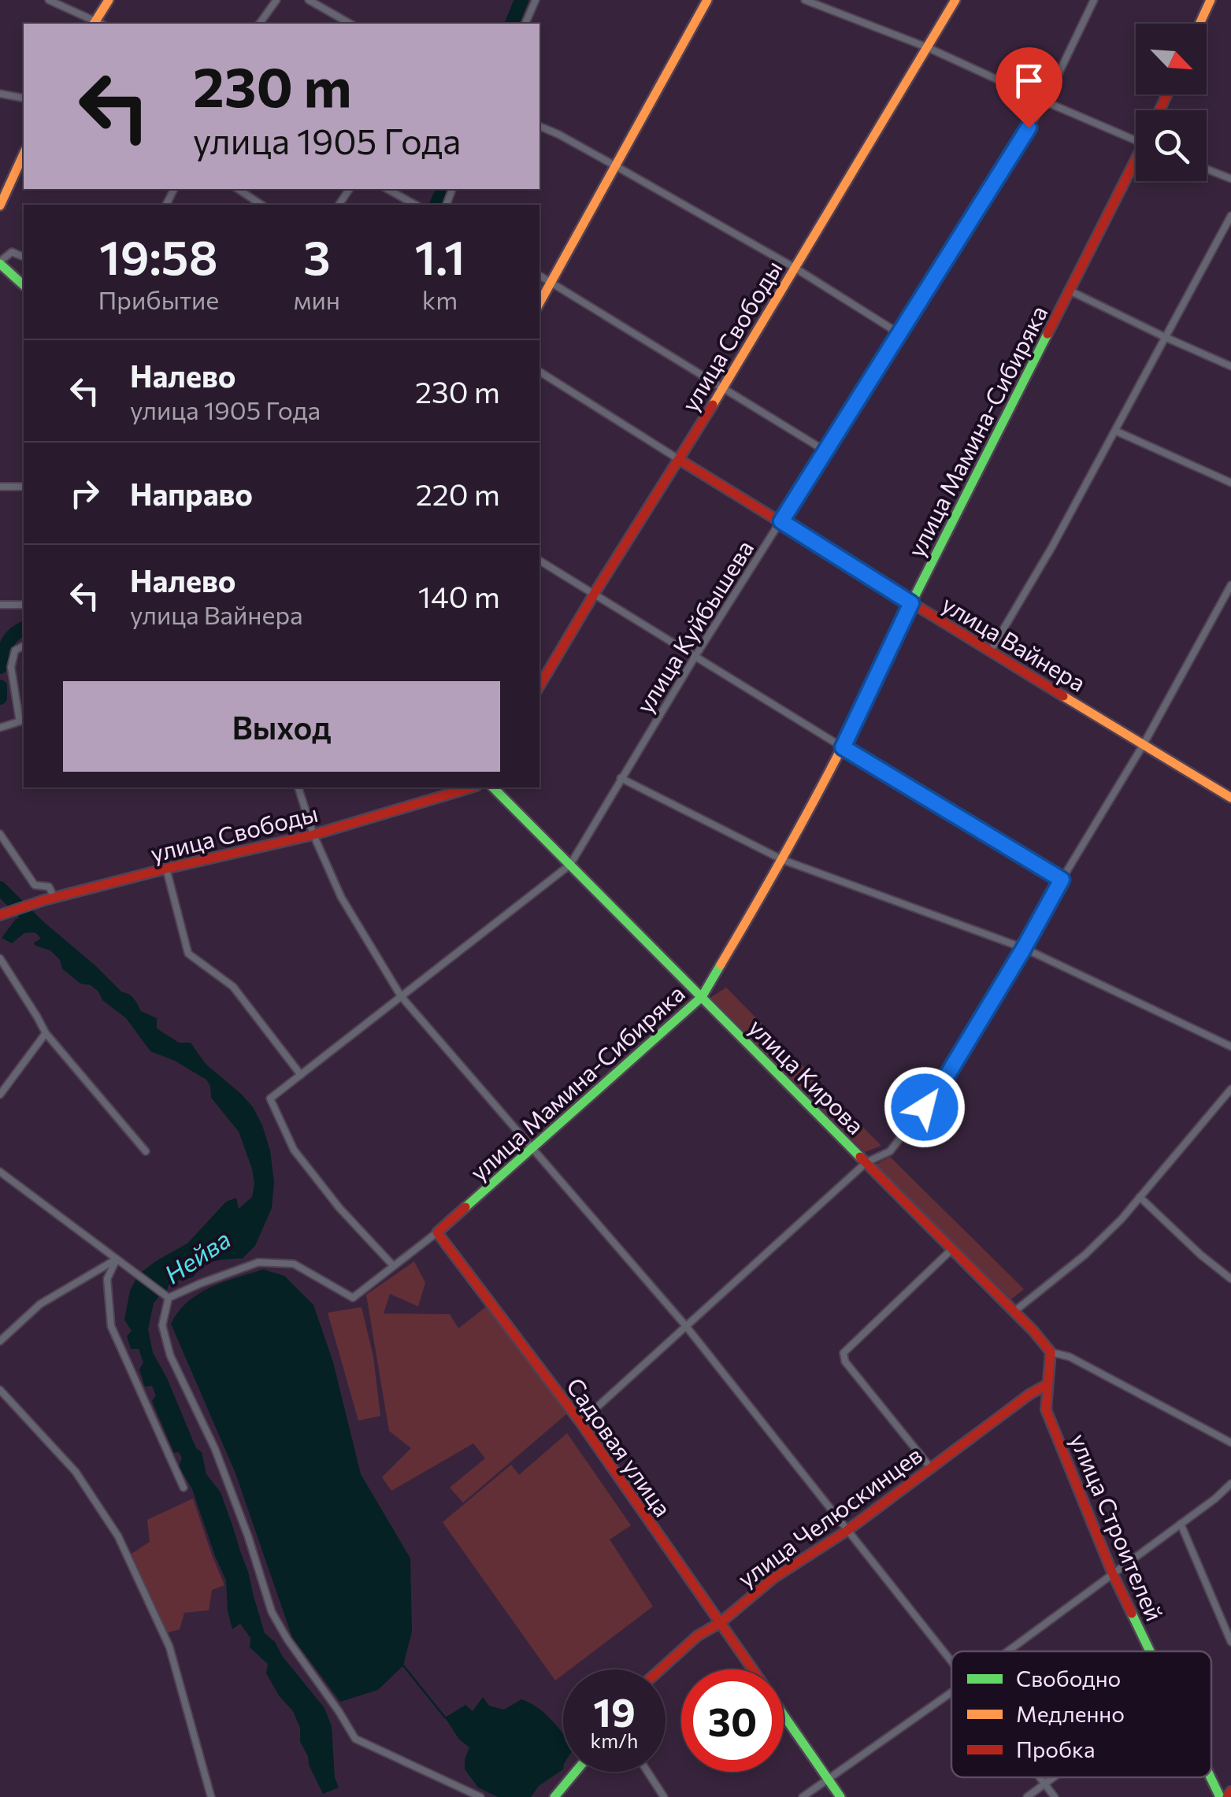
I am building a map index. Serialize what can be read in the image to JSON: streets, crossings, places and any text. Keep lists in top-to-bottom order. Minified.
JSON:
{"streets":{"street":["улица Свободы","улица Мамина-Сибиряка","улица Куйбышева","улица Вайнера","улица Кирова","Садовая улица","улица Челюскинцев","улица Строителей"]},"crossings":[["улица Свободы","улица Вайнера"],["улица Мамина-Сибиряка","улица Куйбышева"],["улица Мамина-Сибиряка","улица Вайнера"],["улица Мамина-Сибиряка","улица Кирова"],["улица Мамина-Сибиряка","Садовая улица"],["улица Куйбышева","улица Вайнера"],["улица Куйбышева","улица Кирова"],["улица Кирова","улица Строителей"],["Садовая улица","улица Челюскинцев"],["улица Челюскинцев","улица Строителей"]],"water":["Нейва"],"legend":["Свободно","Медленно","Пробка"],"north":"bottom right","page":{"turn":["230 m","улица 1905 Года"],"eta":["19:58","Прибытие","3","мин","1.1","km"],"list":[{"name":"Налево","note":"улица 1905 Года","value":"230 m"},{"name":"Направо","value":"220 m"},{"name":"Налево","note":"улица Вайнера","value":"140 m"}],"buttons":"Выход","speed":"19 km/h","limit":"30"}}
